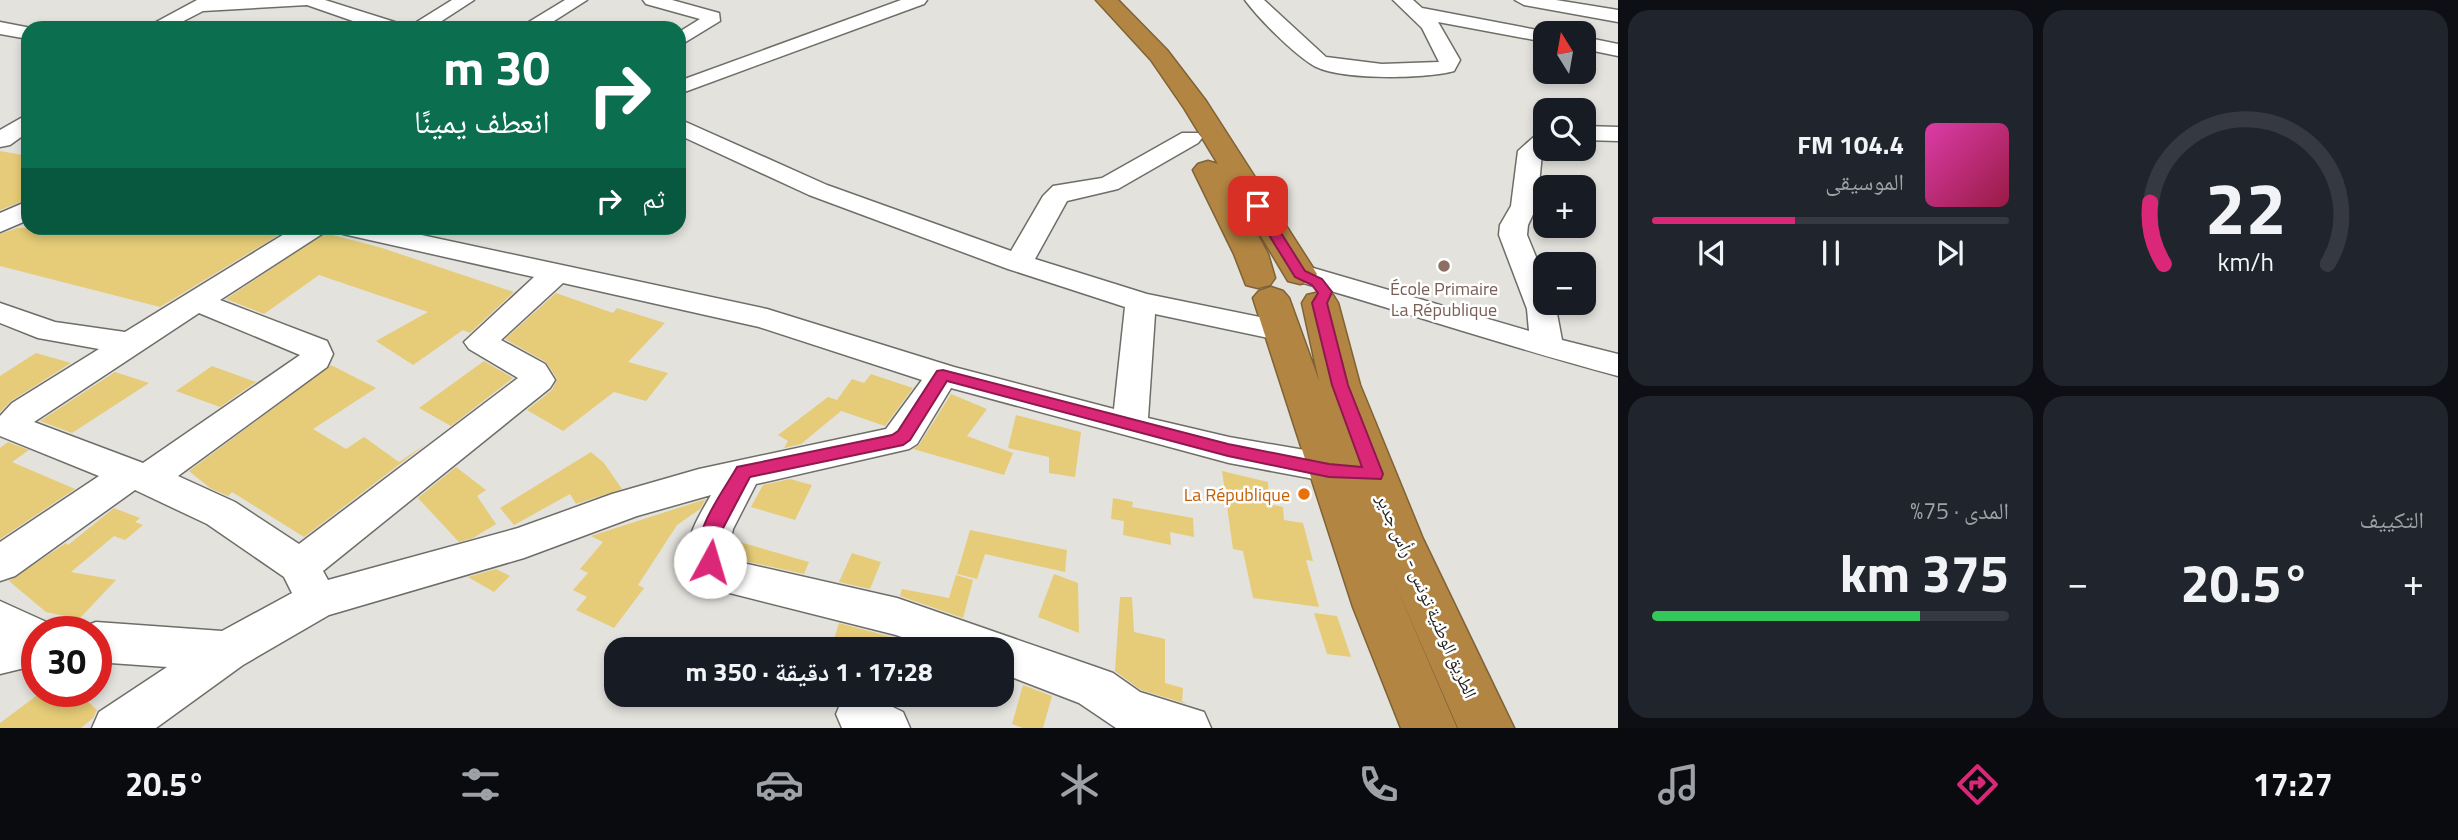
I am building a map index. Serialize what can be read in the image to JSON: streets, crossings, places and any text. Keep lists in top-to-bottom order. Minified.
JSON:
{"streets":{"highway":["الطريق الوطنية تونس - رأس جدير"]},"places":["École Primaire La République","La République"],"north":"top","page":{"map_buttons":["+","−"],"turn":["30 m","انعطف يمينًا"],"song":["104.4 FM","الموسيقى"],"then":"ثم","tile":["التكييف",["المدى · 75%","375 km"]],"heat":["−","20.5°","+"],"limit":"30","trip":"17:28 · 1 دقيقة · 350 m","tabs":["17:27","20.5°"],"gauge":["22","km/h"]}}
